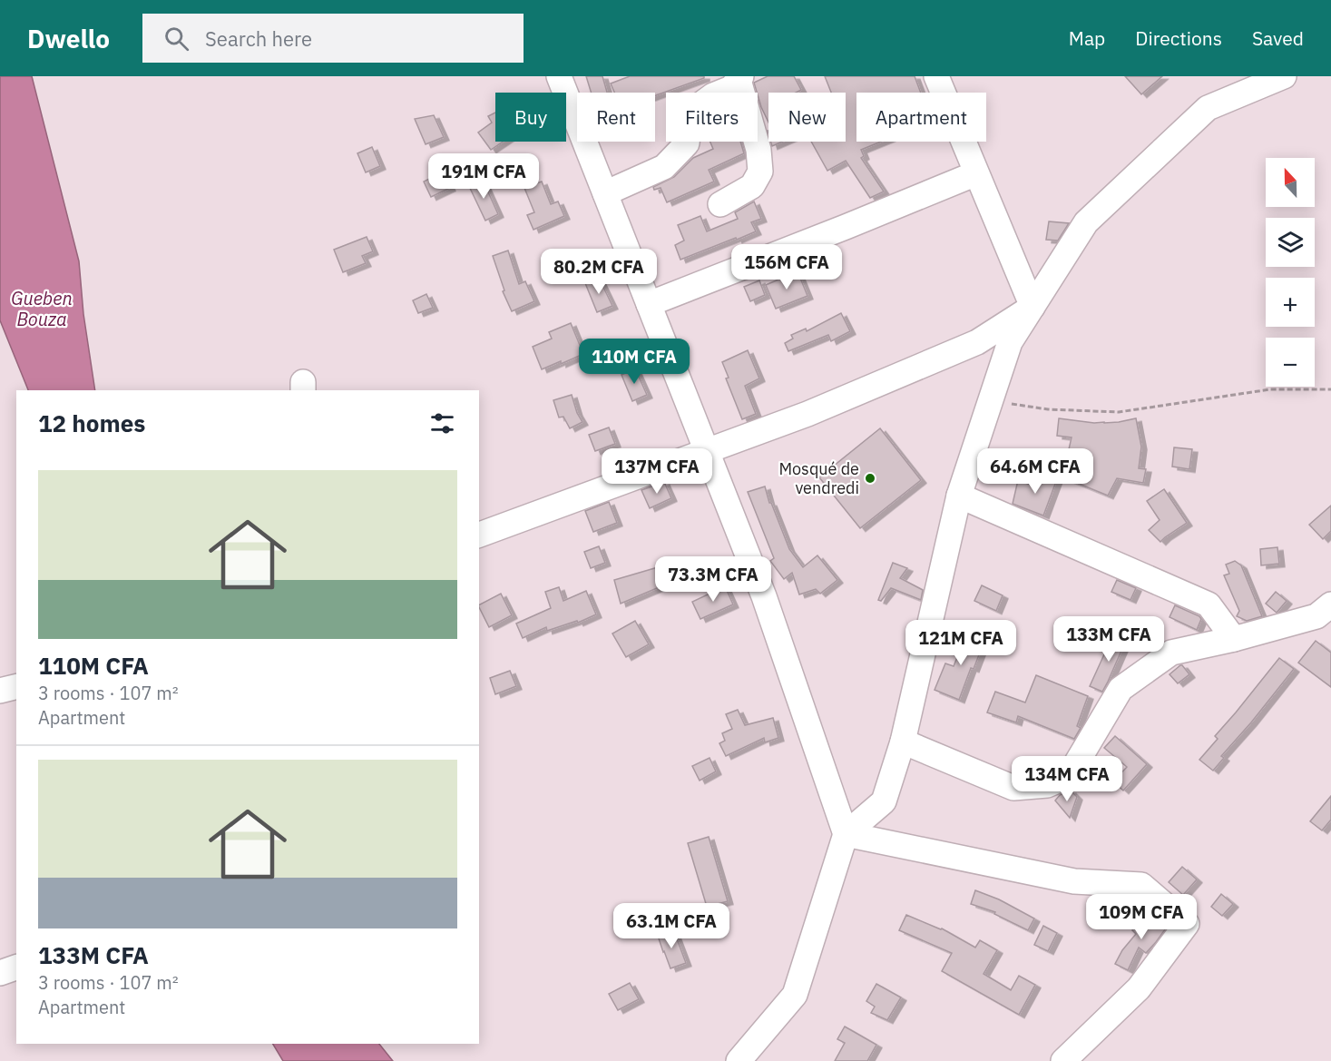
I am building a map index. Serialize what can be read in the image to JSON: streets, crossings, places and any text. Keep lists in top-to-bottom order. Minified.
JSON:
{"water":["Gueben Bouza"],"places":["Mosqué de vendredi"],"north":"top","page":{"header":"Dwello","search":"Search here","nav":["Map","Directions","Saved"],"chip":["Buy","Rent","Filters","New","Apartment"],"price":["191M CFA","156M CFA","80.2M CFA","110M CFA","137M CFA","64.6M CFA","73.3M CFA","133M CFA","121M CFA","134M CFA","109M CFA","63.1M CFA"],"map_buttons":["+","−"],"heading":"12 homes","list":[{"name":"110M CFA","note":"3 rooms · 107 m² · Apartment"},{"name":"133M CFA","note":"3 rooms · 107 m² · Apartment"}]}}
